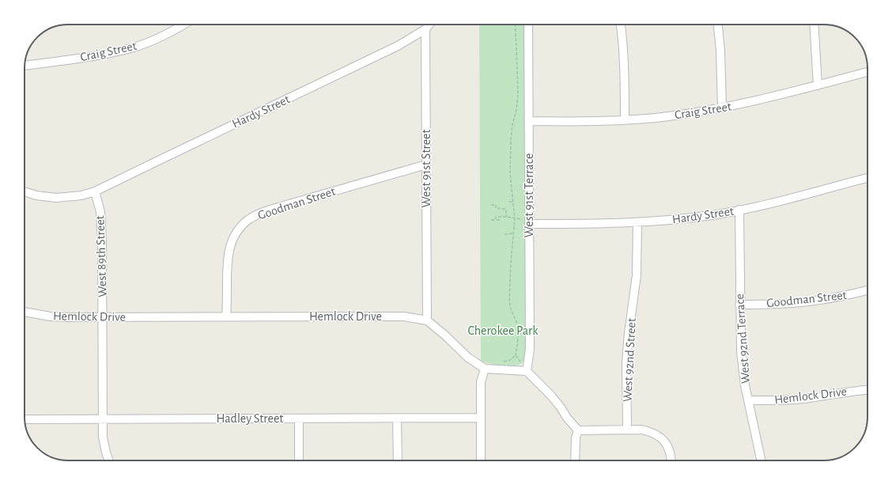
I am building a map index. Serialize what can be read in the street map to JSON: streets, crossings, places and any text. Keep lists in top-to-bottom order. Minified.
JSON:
{"streets":{"street":["Craig Street","Hardy Street","West 91st Street","West 91st Terrace","Goodman Street","West 89th Street","Hemlock Drive","West 92nd Terrace","West 92nd Street","Hadley Street"]},"crossings":[["Craig Street","West 91st Terrace"],["Hardy Street","West 91st Street"],["Hardy Street","West 91st Terrace"],["Hardy Street","West 89th Street"],["Hardy Street","West 92nd Terrace"],["Hardy Street","West 92nd Street"],["West 91st Street","Goodman Street"],["West 91st Street","Hemlock Drive"],["Goodman Street","Hemlock Drive"],["Goodman Street","West 92nd Terrace"],["West 89th Street","Hemlock Drive"],["West 89th Street","Hadley Street"],["Hemlock Drive","West 92nd Terrace"]],"parks":["Cherokee Park"]}
